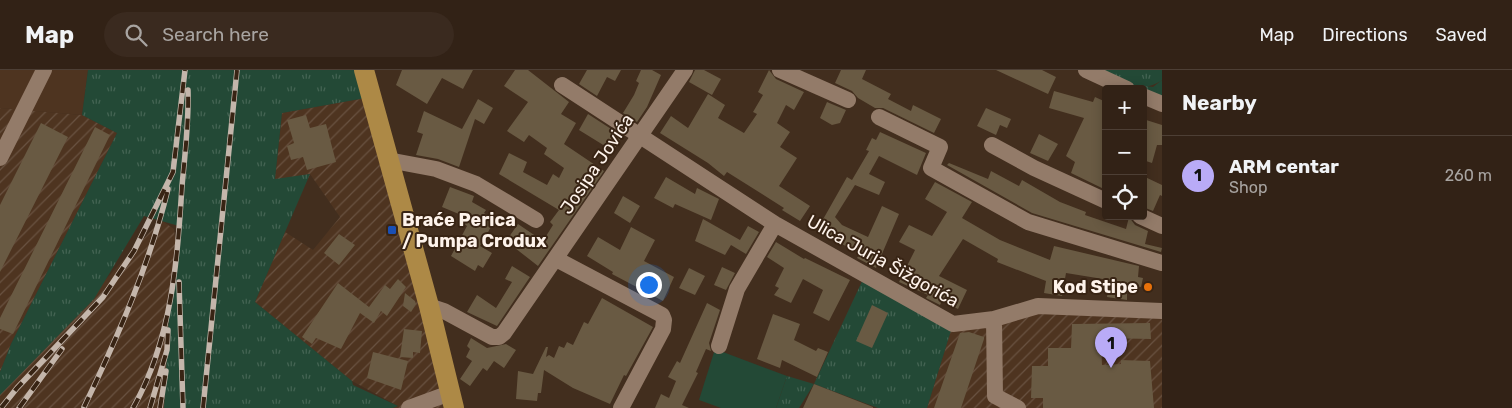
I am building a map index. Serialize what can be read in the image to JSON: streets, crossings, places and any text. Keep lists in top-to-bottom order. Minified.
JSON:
{"streets":{"street":["Josipa Jovića","Ulica Jurja Šižgorića"]},"crossings":[["Josipa Jovića","Ulica Jurja Šižgorića"]],"places":{"transit":["Braće Perica / Pumpa Crodux"],"other":["Kod Stipe"]},"page":{"header":"Map","search":"Search here","nav":["Map","Directions","Saved"],"heading":"Nearby","map_buttons":["+","−"],"list":[{"mark":"1","name":"ARM centar","note":"Shop","value":"260 m"}],"pins":"1"}}
